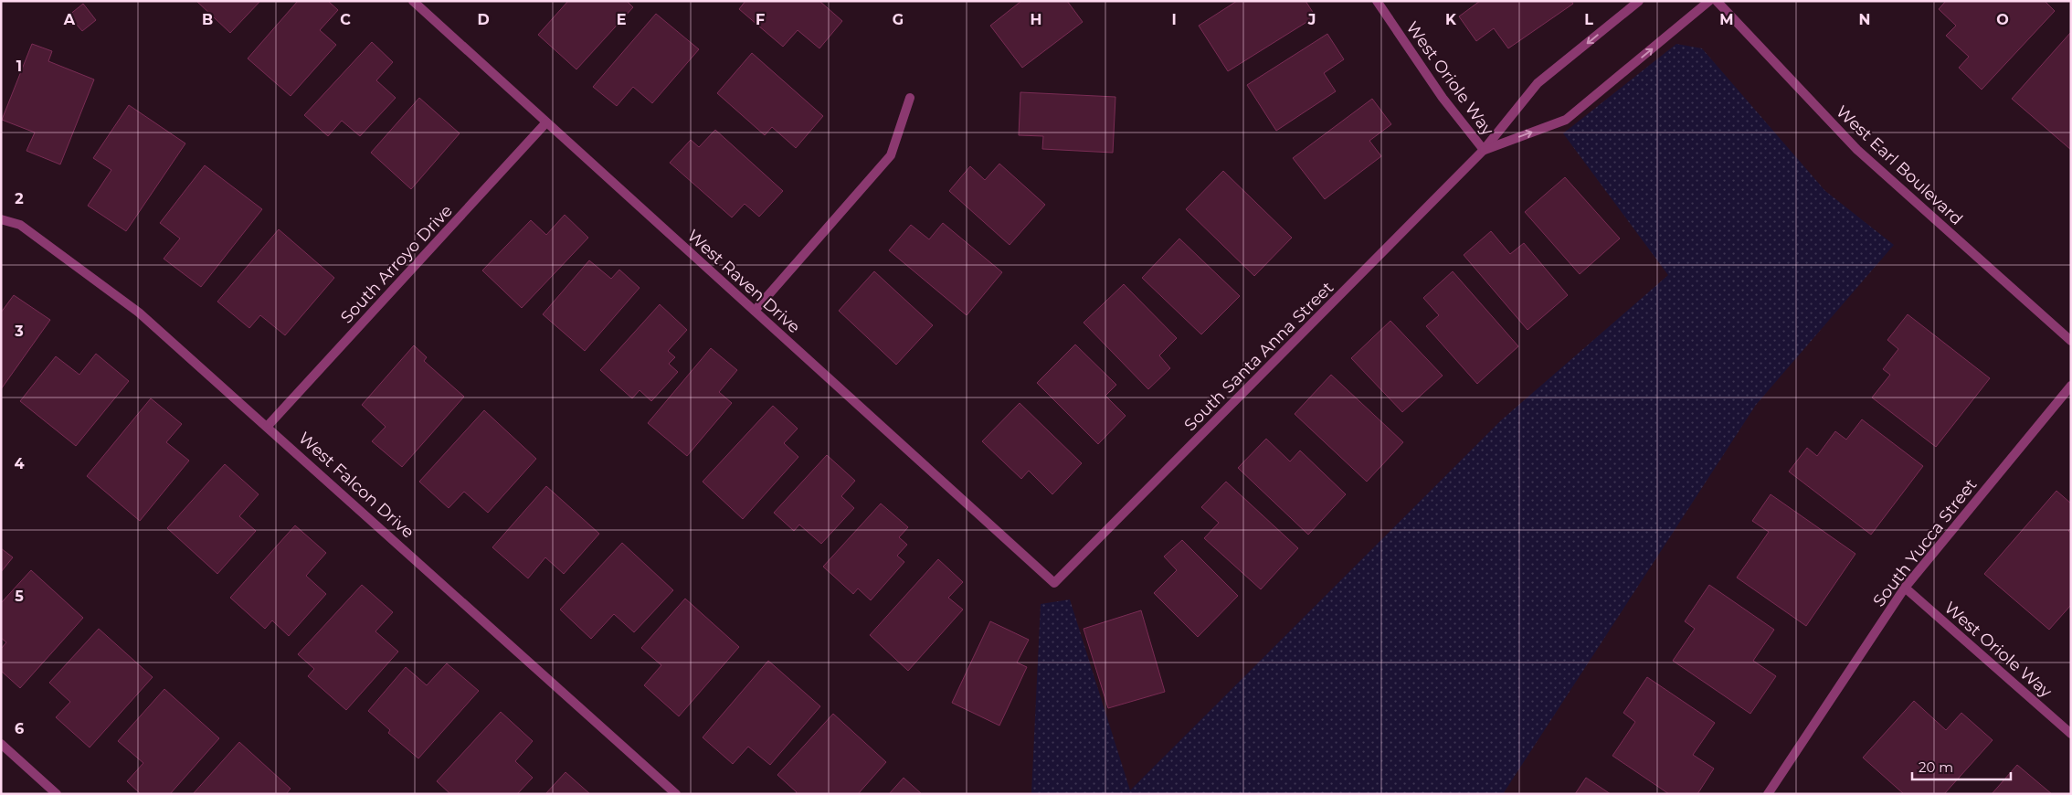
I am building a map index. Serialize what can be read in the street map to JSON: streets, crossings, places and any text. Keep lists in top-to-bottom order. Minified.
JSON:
{"streets":{"street":["West Oriole Way","West Earl Boulevard","South Arroyo Drive","West Raven Drive","South Santa Anna Street","West Falcon Drive","South Yucca Street"]},"crossings":[["West Oriole Way","South Santa Anna Street"],["West Oriole Way","South Yucca Street"],["South Arroyo Drive","West Raven Drive"],["South Arroyo Drive","West Falcon Drive"],["West Raven Drive","South Santa Anna Street"]],"scale_bar":"20 m","grid":{"columns":["A","B","C","D","E","F","G","H","I","J","K","L","M","N","O"],"rows":["1","2","3","4","5","6"]}}
